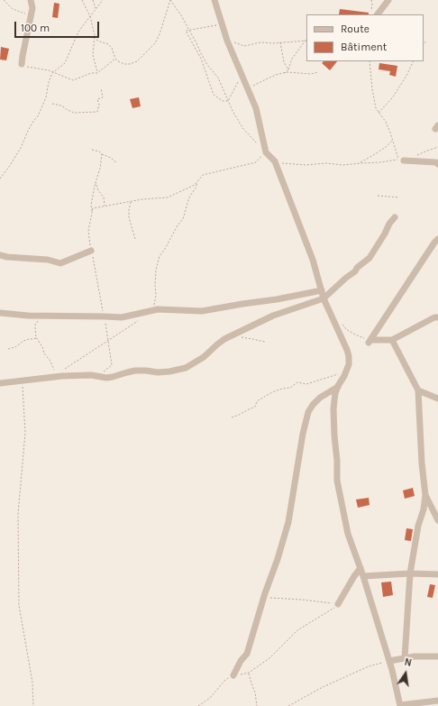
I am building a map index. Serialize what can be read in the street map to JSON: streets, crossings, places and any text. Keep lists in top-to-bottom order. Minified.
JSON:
{"legend":["Route","Bâtiment"],"scale_bar":"100 m","north":"top"}
